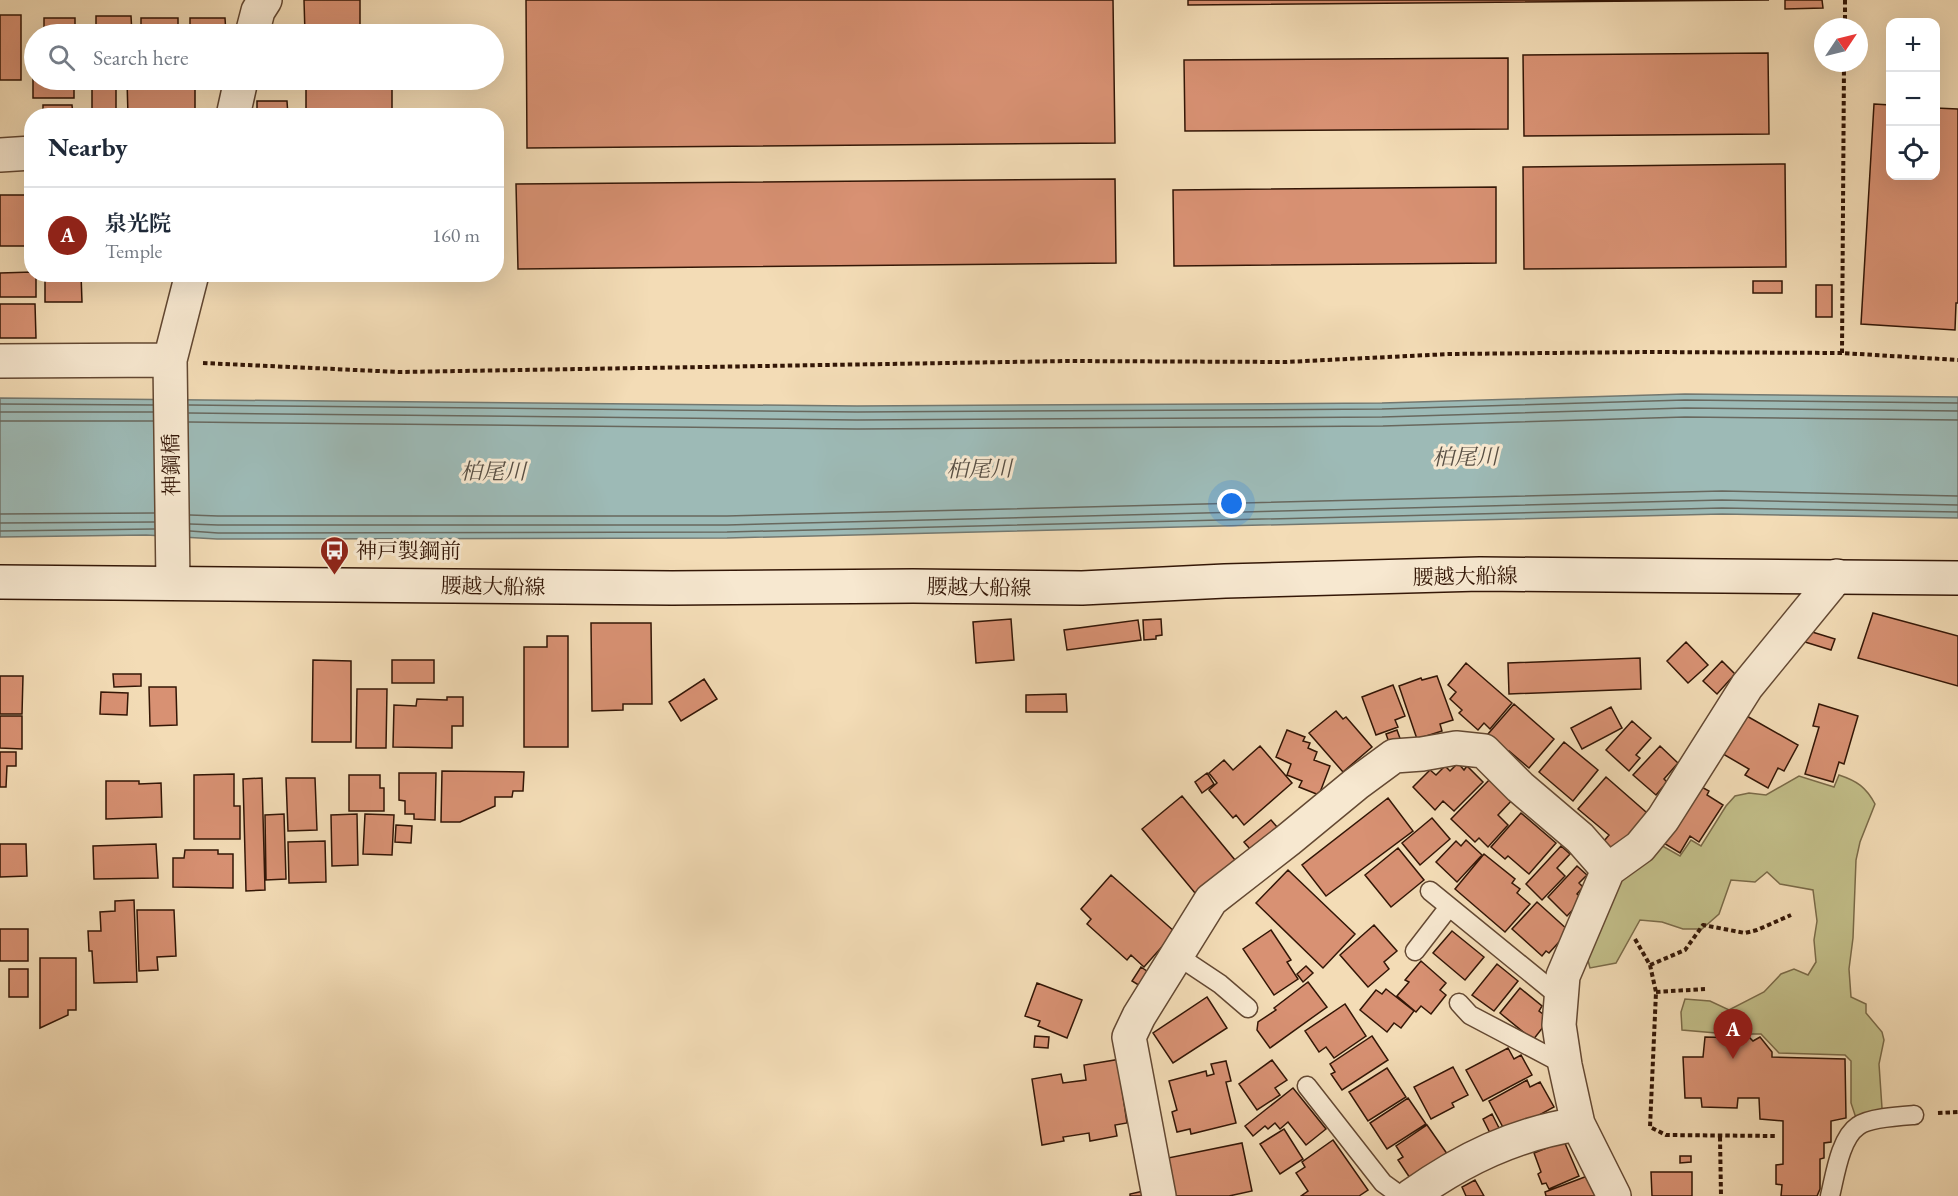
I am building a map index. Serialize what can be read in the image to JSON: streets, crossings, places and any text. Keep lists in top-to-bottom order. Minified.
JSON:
{"streets":{"street":["神鋼橋","腰越大船線"]},"crossings":[["神鋼橋","腰越大船線"]],"water":["柏尾川"],"places":{"bus stop":["神戸製鋼前"]},"north":"top right","page":{"map_buttons":["+","−"],"search":"Search here","heading":"Nearby","list":[{"mark":"A","name":"泉光院","note":"Temple","value":"160 m"}],"pins":"A"}}
